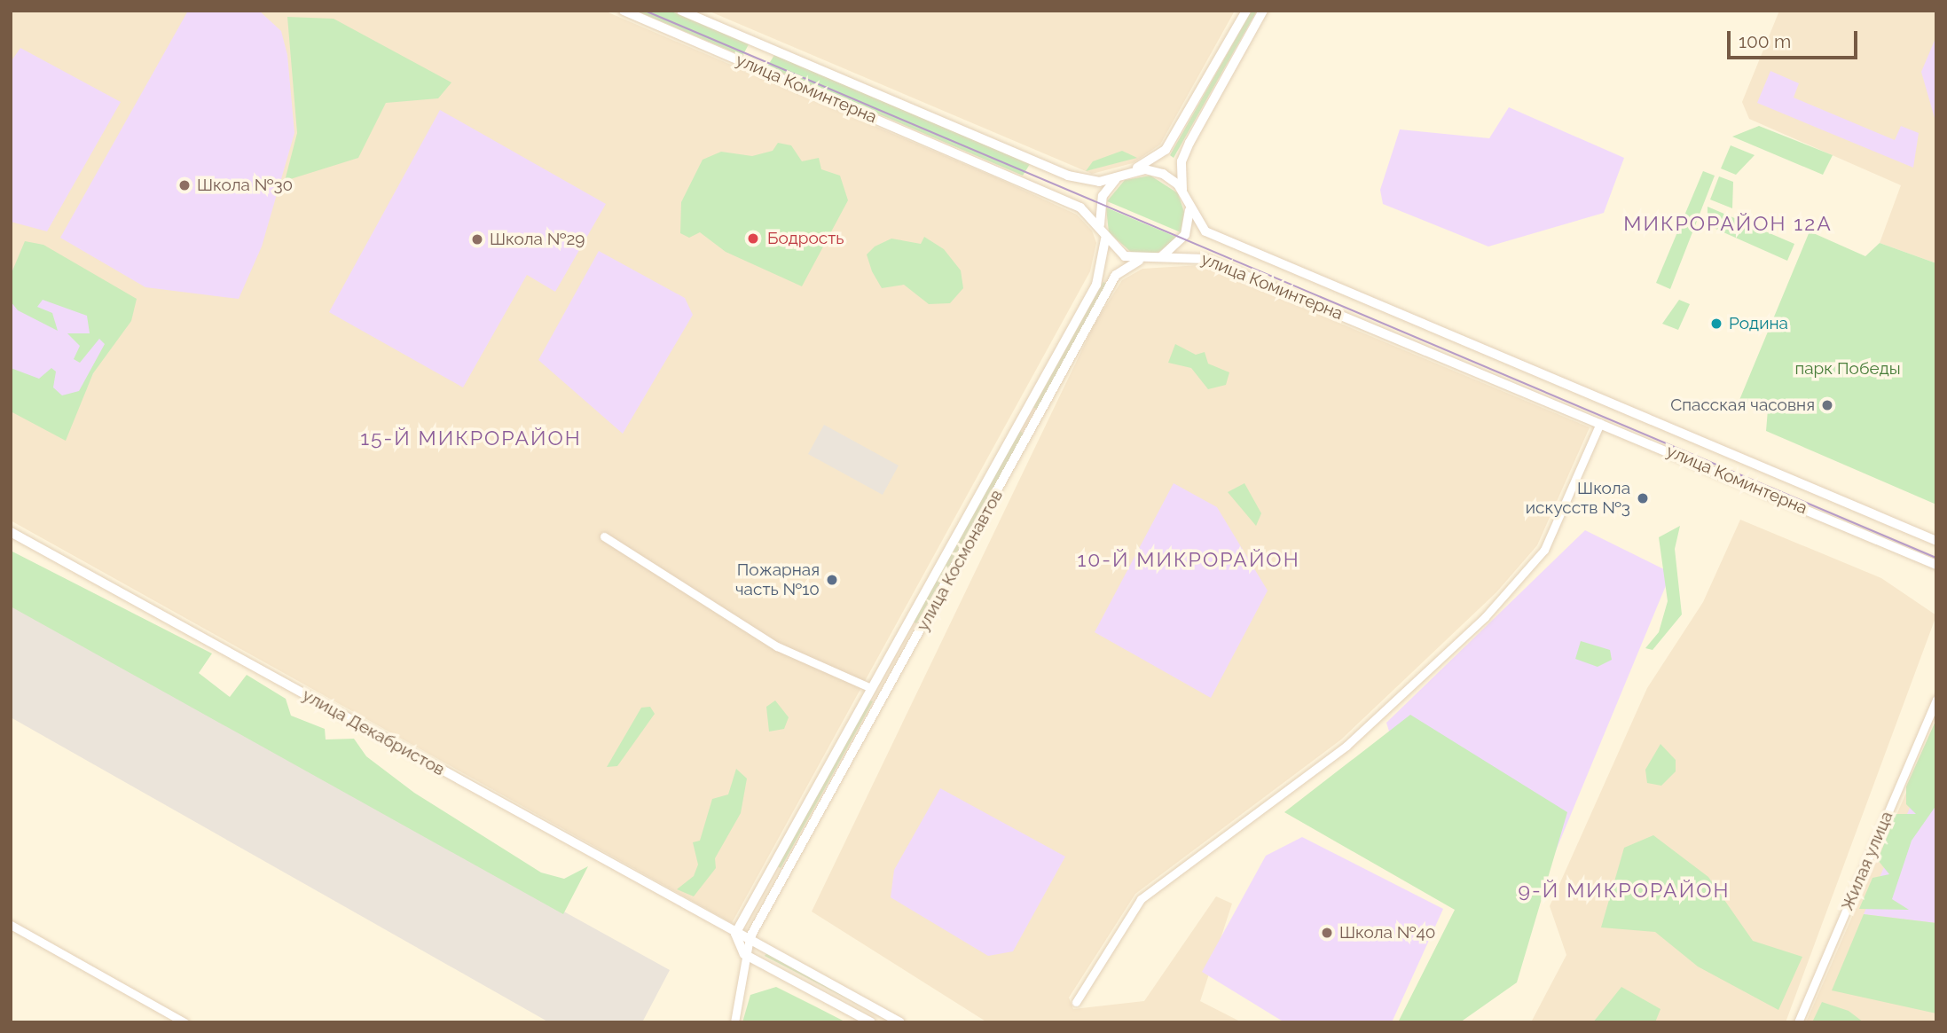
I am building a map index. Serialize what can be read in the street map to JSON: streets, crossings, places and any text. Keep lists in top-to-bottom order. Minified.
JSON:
{"streets":{"street":["улица Коминтерна","улица Космонавтов","улица Декабристов","Жилая улица"]},"crossings":[["улица Коминтерна","улица Космонавтов"],["улица Космонавтов","улица Декабристов"]],"districts":["МИКРОРАЙОН 12А","15-Й МИКРОРАЙОН","10-Й МИКРОРАЙОН","9-Й МИКРОРАЙОН"],"parks":["парк Победы"],"places":["Школа №30","Бодрость","Школа №29","Родина","Спасская часовня","Школа искусств №3","Пожарная часть №10","Школа №40"],"scale_bar":"100 m"}
